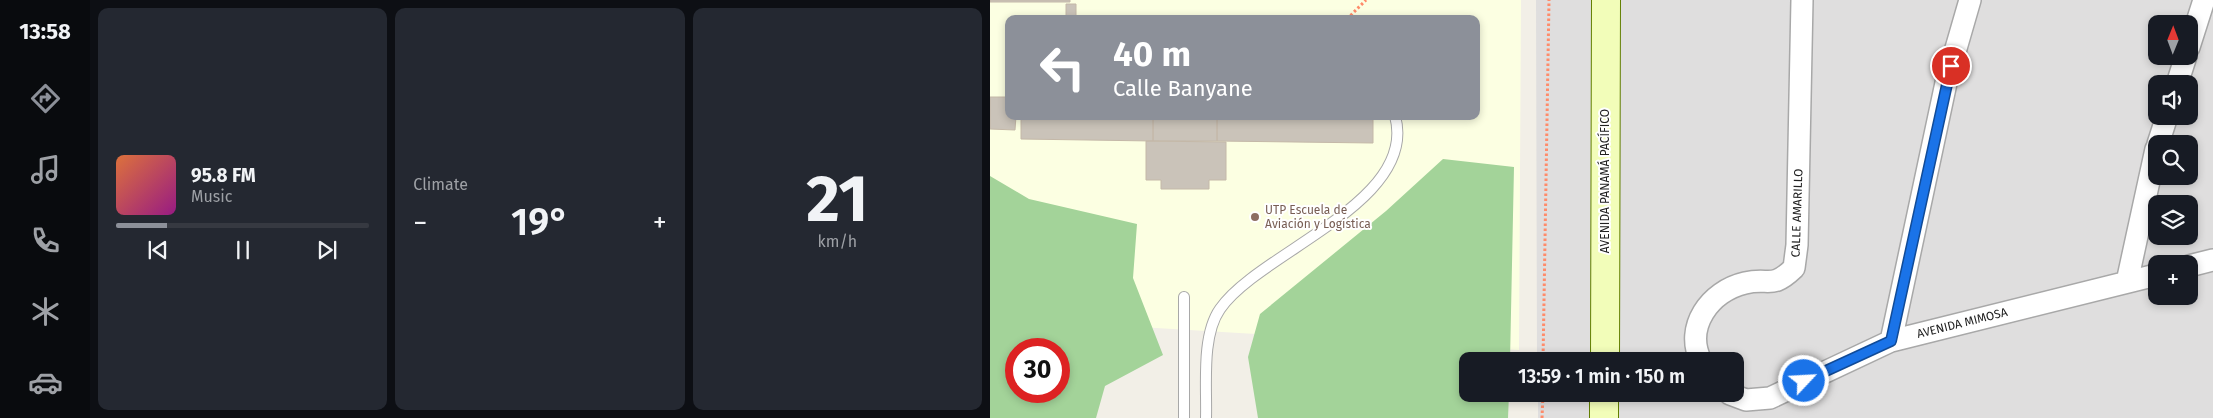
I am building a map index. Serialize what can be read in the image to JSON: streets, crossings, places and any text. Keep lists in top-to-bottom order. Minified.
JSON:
{"streets":{"main road":["AVENIDA PANAMÁ PACÍFICO"],"street":["CALLE AMARILLO","AVENIDA MIMOSA"]},"places":["UTP Escuela de Aviación y Logística"],"north":"top","page":{"tabs":"13:58","tile":["Climate",["21","km/h"]],"map_buttons":"+","turn":["40 m","Calle Banyane"],"song":["95.8 FM","Music"],"heat":["−","19°","+"],"limit":"30","trip":"13:59 · 1 min · 150 m"}}
